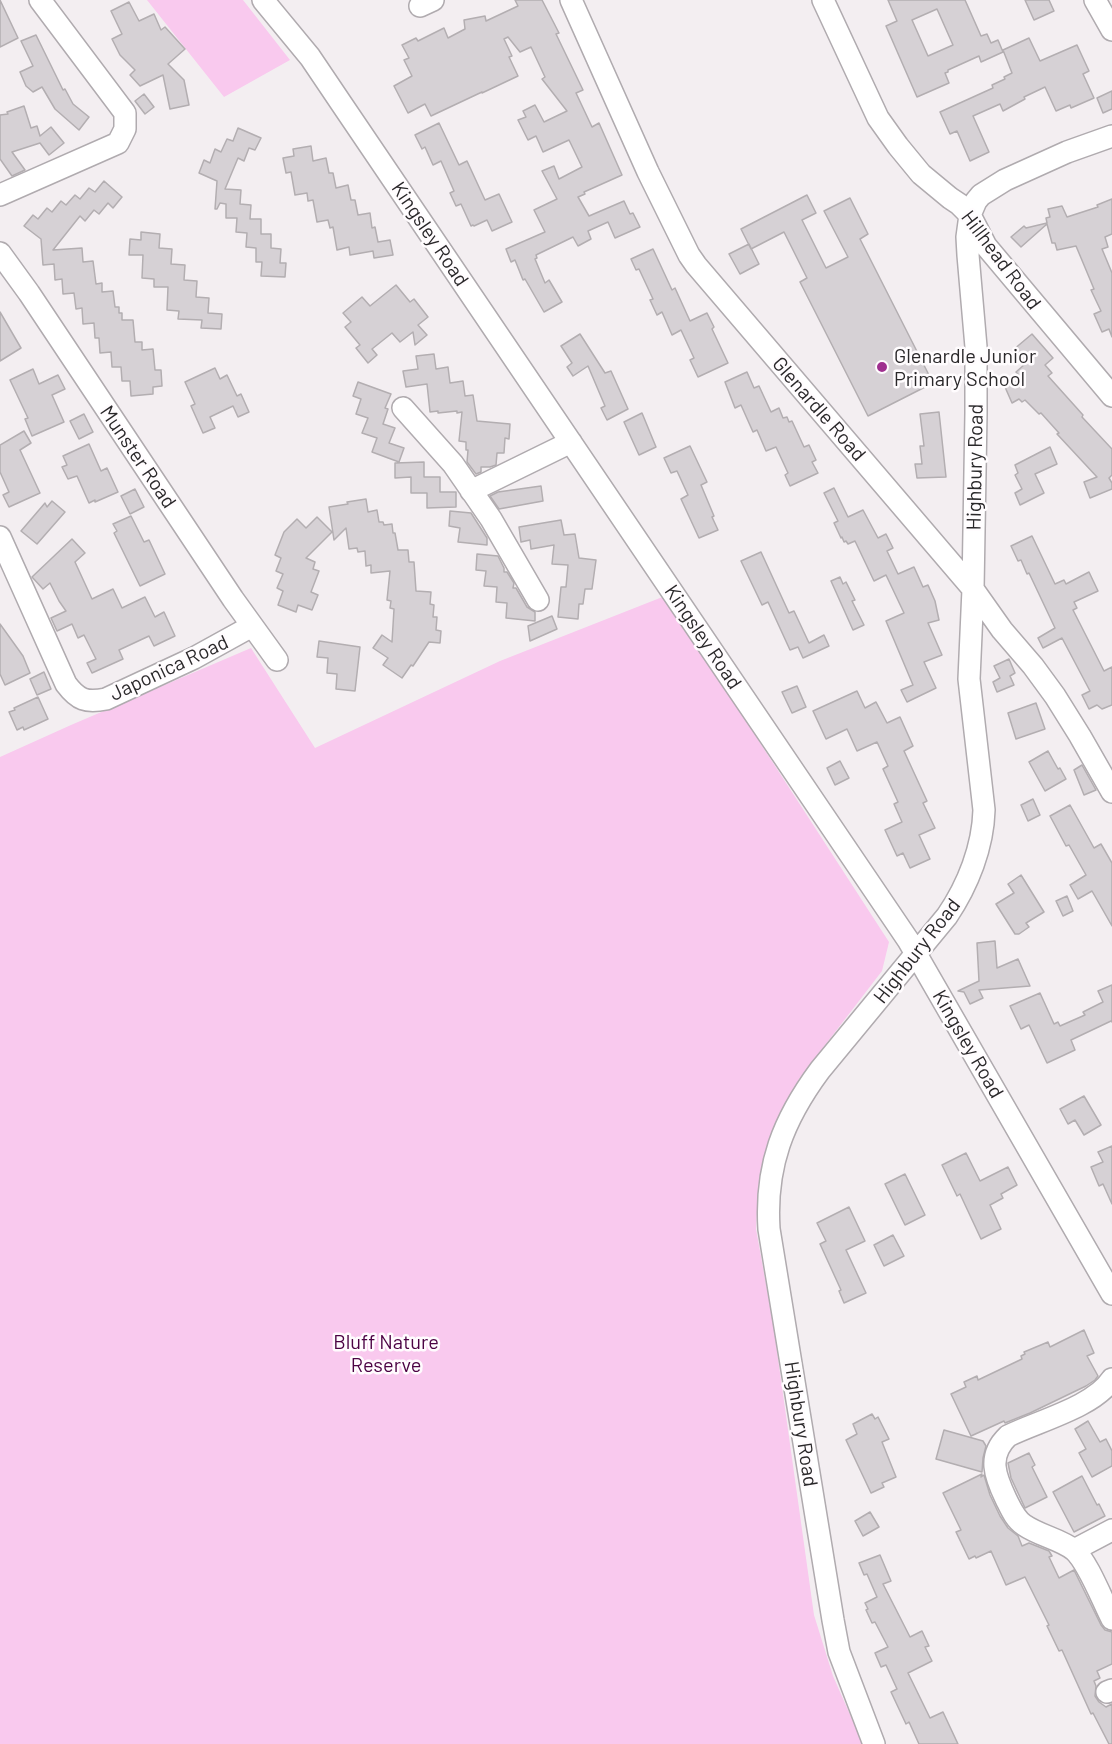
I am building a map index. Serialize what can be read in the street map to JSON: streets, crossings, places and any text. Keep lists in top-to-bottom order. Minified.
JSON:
{"streets":{"street":["Kingsley Road","Hillhead Road","Glenardle Road","Munster Road","Highbury Road","Japonica Road"]},"crossings":[["Kingsley Road","Highbury Road"],["Hillhead Road","Highbury Road"],["Glenardle Road","Highbury Road"],["Munster Road","Japonica Road"]],"parks":["Bluff Nature Reserve"],"places":["Glenardle Junior Primary School"]}
